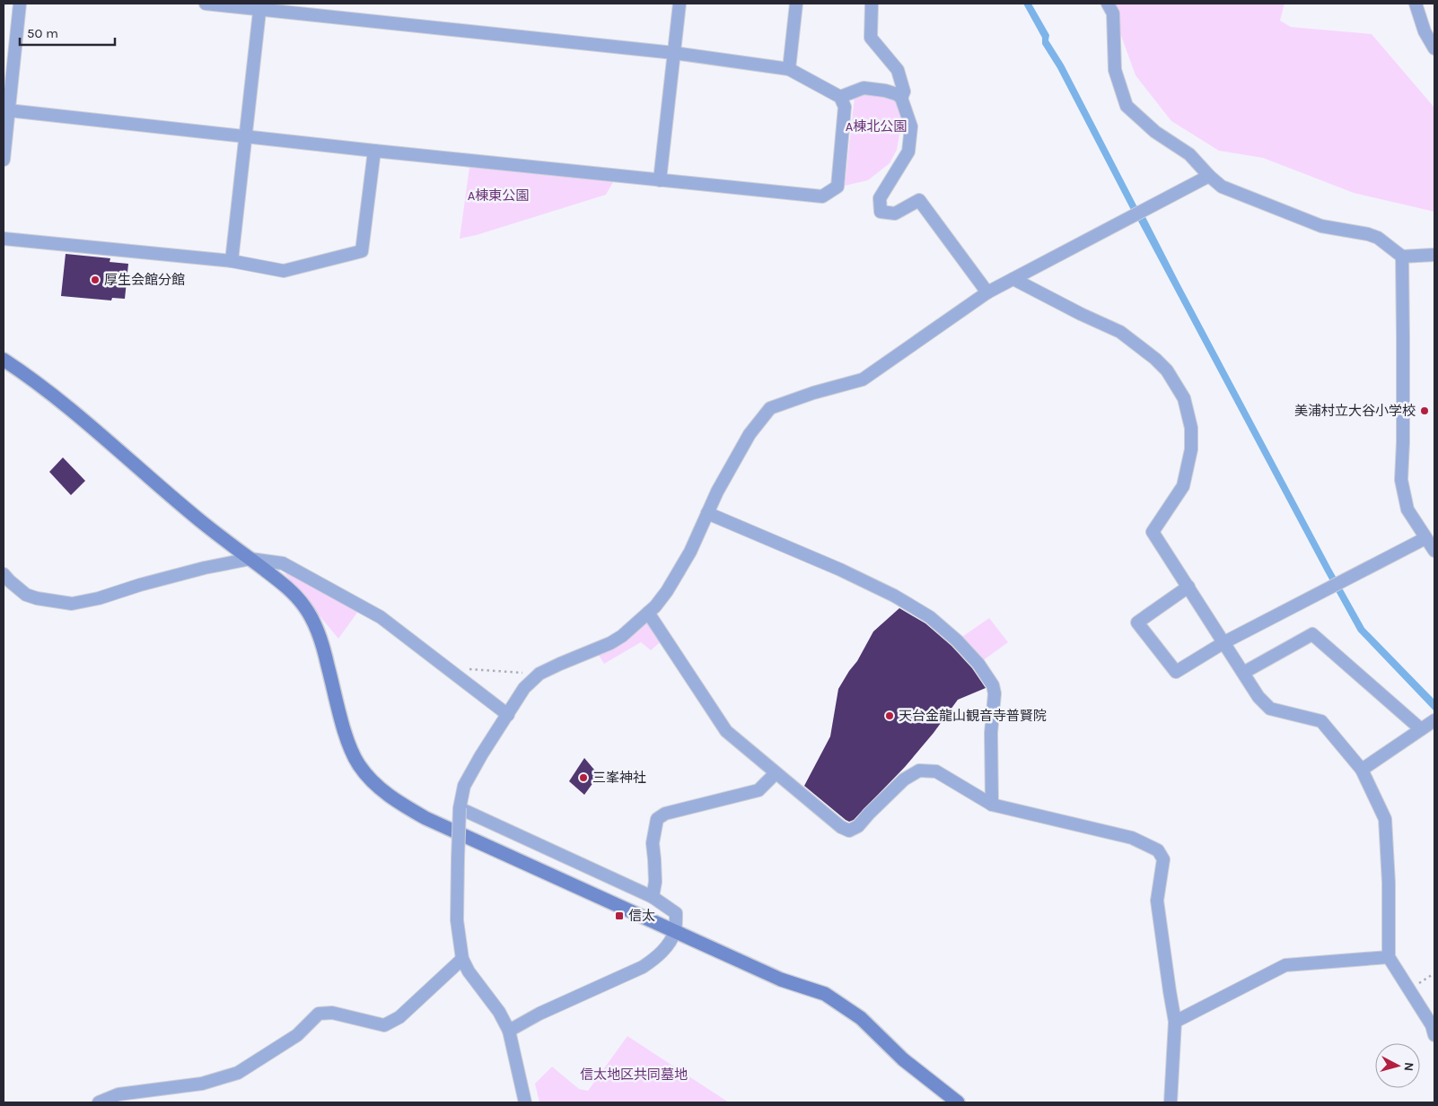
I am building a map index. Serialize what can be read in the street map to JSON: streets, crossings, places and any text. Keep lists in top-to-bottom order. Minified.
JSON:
{"parks":["A棟北公園","A棟東公園","信太地区共同墓地"],"places":{"other":["厚生会館分館","美浦村立大谷小学校","天台金龍山観音寺普賢院","三峯神社"],"transit":["信太"]},"scale_bar":"50 m","north":"right"}
